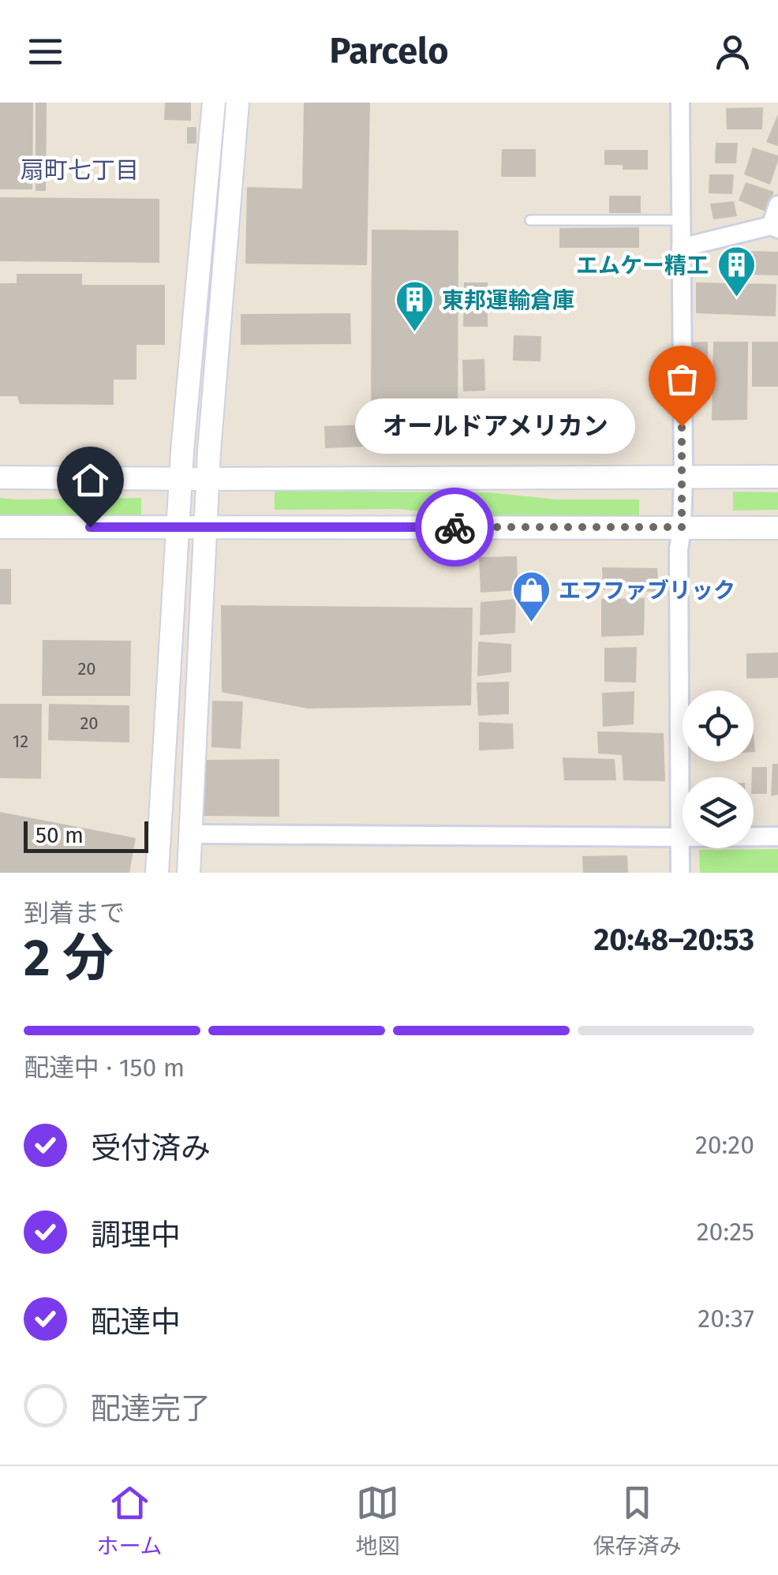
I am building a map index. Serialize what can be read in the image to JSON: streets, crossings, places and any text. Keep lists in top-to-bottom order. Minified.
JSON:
{"districts":["扇町七丁目"],"places":{"building":["エムケー精工","東邦運輸倉庫"],"other":["オールドアメリカン"],"shop":["エフファブリック"]},"house_numbers":["20","20","12"],"scale_bar":"50 m","page":{"header":"Parcelo","bubble":"オールドアメリカン","scale":"50 m","heading":["2 分","到着まで","20:48–20:53"],"bar":"配達中 · 150 m","list":[["受付済み","20:20"],["調理中","20:25"],["配達中","20:37"],"配達完了"],"tabs":["ホーム","地図","保存済み"]}}
